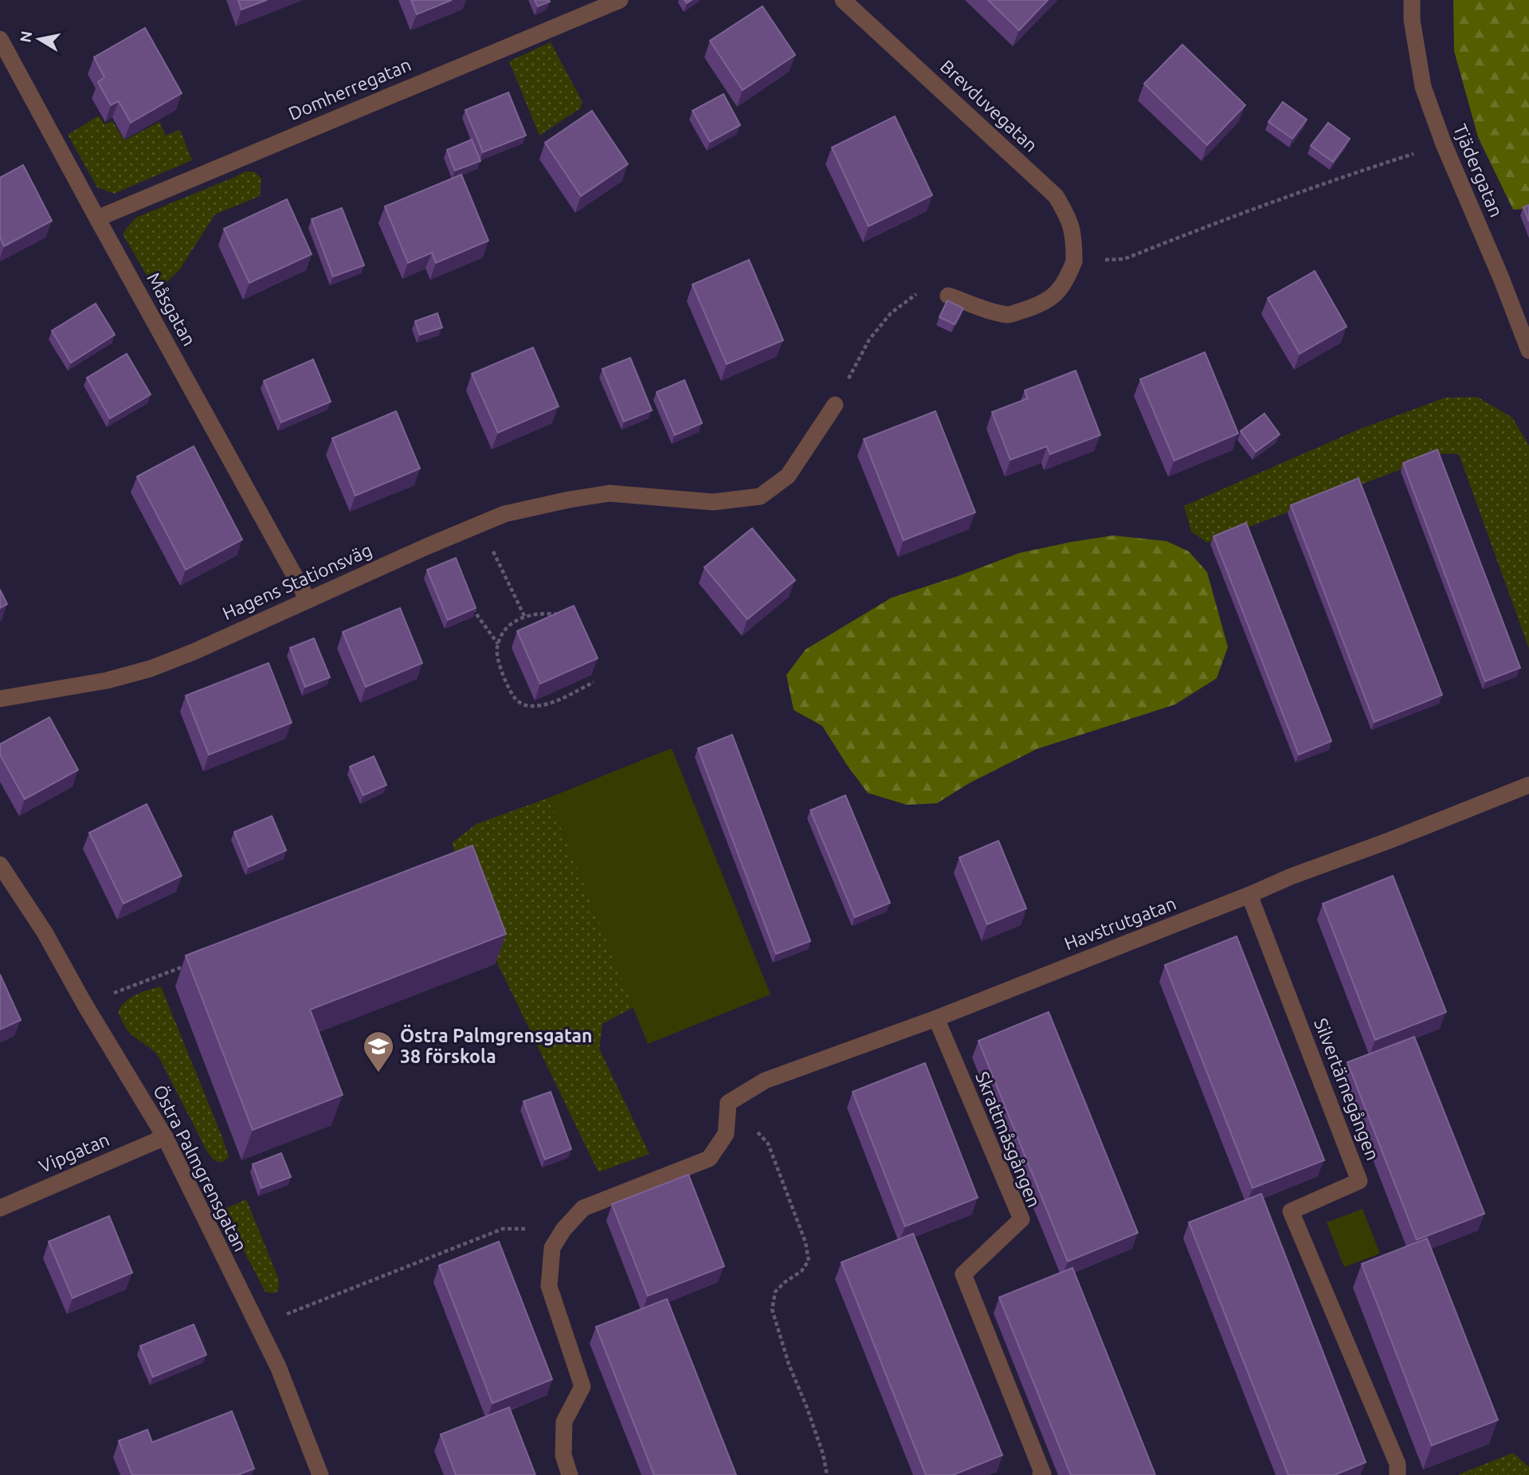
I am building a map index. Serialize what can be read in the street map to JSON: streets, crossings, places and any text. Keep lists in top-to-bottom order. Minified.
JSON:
{"streets":{"street":["Domherregatan","Brevduvegatan","Tjädergatan","Måsgatan","Hagens Stationsväg","Havstrutgatan","Silvertärnegången","Skrattmåsgången","Vipgatan","Östra Palmgrensgatan"]},"crossings":[["Domherregatan","Måsgatan"],["Måsgatan","Hagens Stationsväg"],["Havstrutgatan","Silvertärnegången"],["Havstrutgatan","Skrattmåsgången"],["Vipgatan","Östra Palmgrensgatan"]],"places":{"school or university":["Östra Palmgrensgatan 38 förskola"]},"north":"left"}
